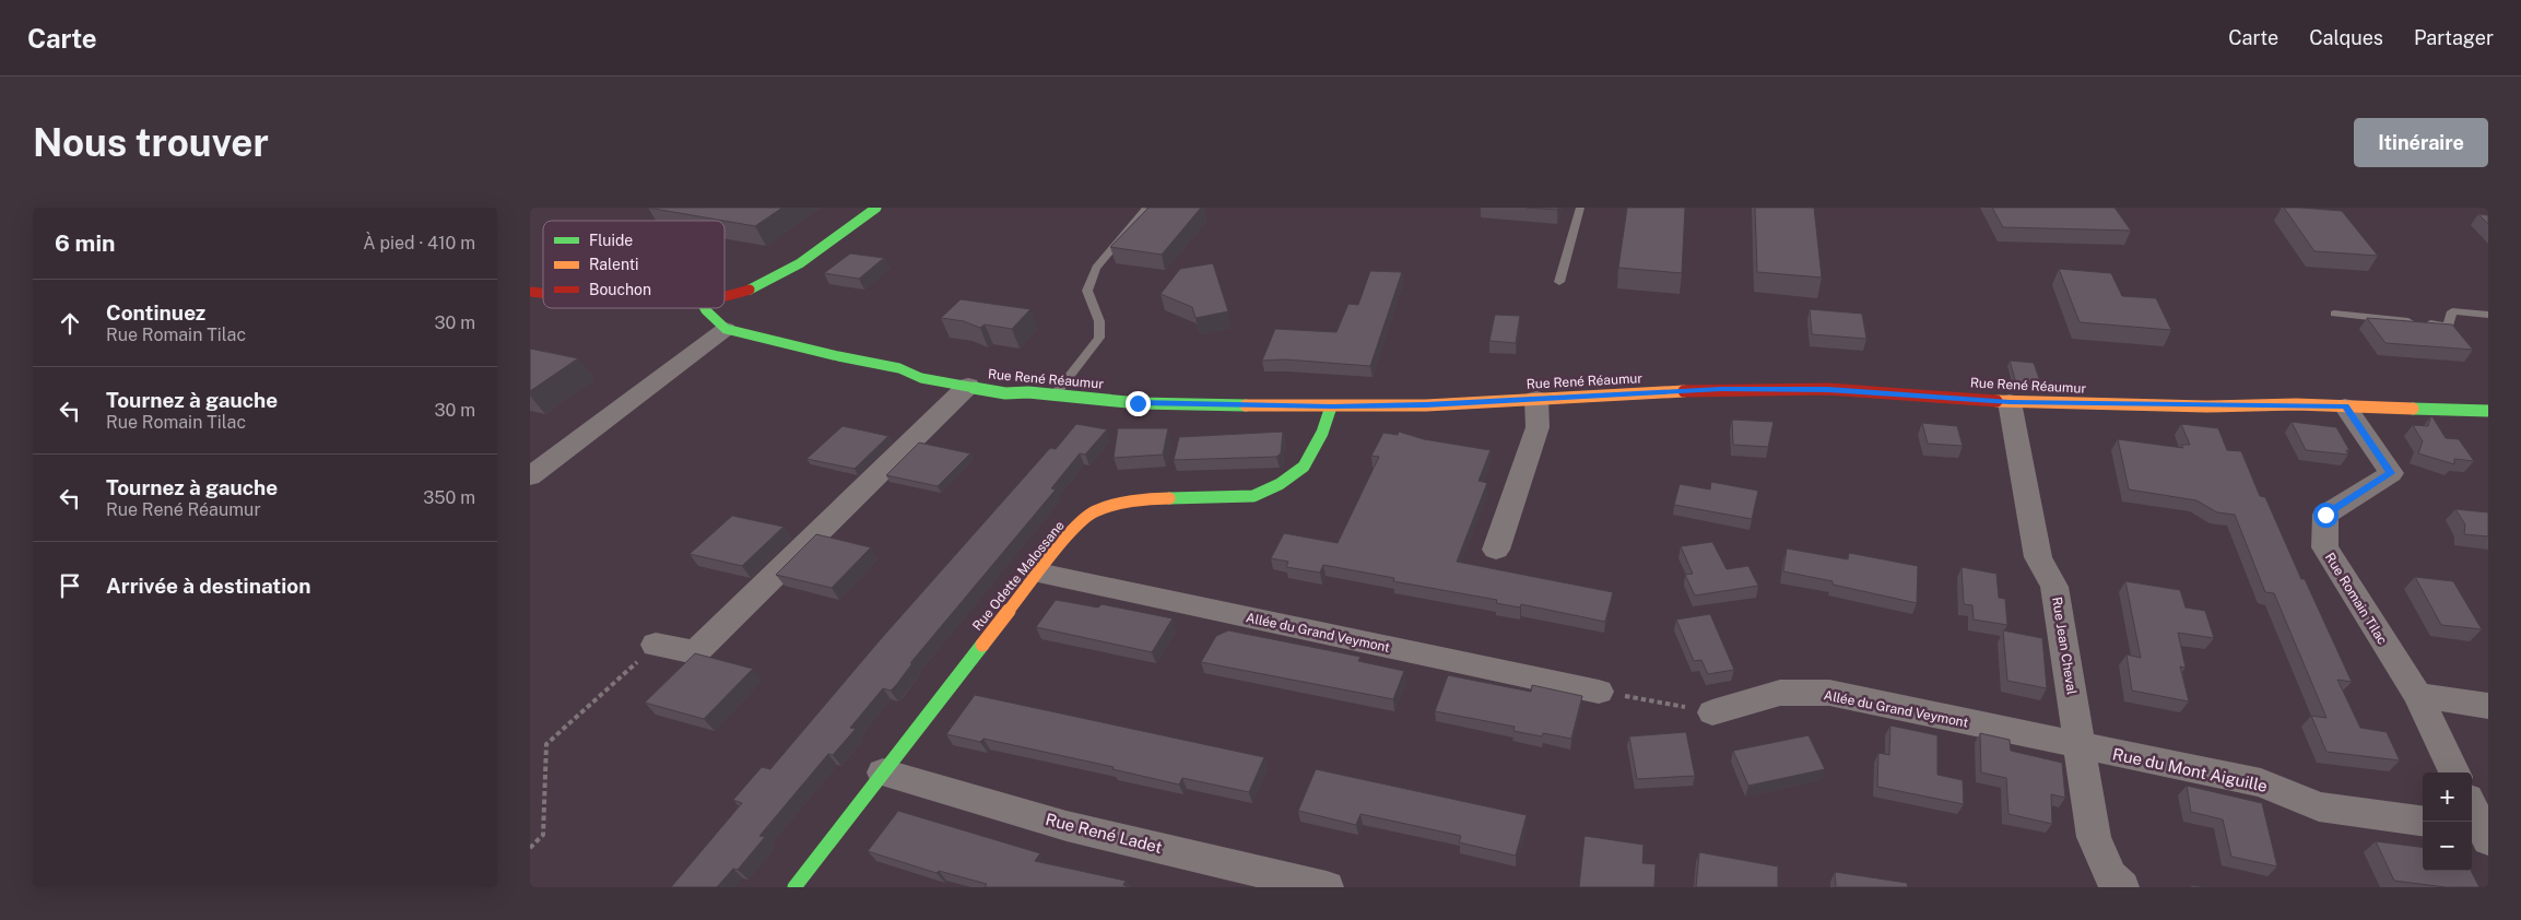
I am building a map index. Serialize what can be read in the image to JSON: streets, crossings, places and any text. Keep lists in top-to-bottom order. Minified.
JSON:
{"streets":{"street":["Rue René Réaumur","Rue Odette Malossane","Rue Romain Tilac","Allée du Grand Veymont","Rue Jean Cheval","Rue du Mont Aiguille","Rue René Ladet"]},"crossings":[["Rue René Réaumur","Rue Odette Malossane"],["Rue René Réaumur","Rue Romain Tilac"],["Rue René Réaumur","Rue Jean Cheval"],["Rue Odette Malossane","Allée du Grand Veymont"],["Rue Odette Malossane","Rue René Ladet"],["Allée du Grand Veymont","Rue Jean Cheval"],["Allée du Grand Veymont","Rue du Mont Aiguille"],["Rue Jean Cheval","Rue du Mont Aiguille"]],"legend":["Fluide","Ralenti","Bouchon"],"page":{"header":"Carte","nav":["Carte","Calques","Partager"],"buttons":"Itinéraire","title":"Nous trouver","heading":["6 min","À pied · 410 m"],"list":[["Continuez","Rue Romain Tilac","30 m"],["Tournez à gauche","Rue Romain Tilac","30 m"],["Tournez à gauche","Rue René Réaumur","350 m"],"Arrivée à destination"],"map_buttons":["+","−"]}}
